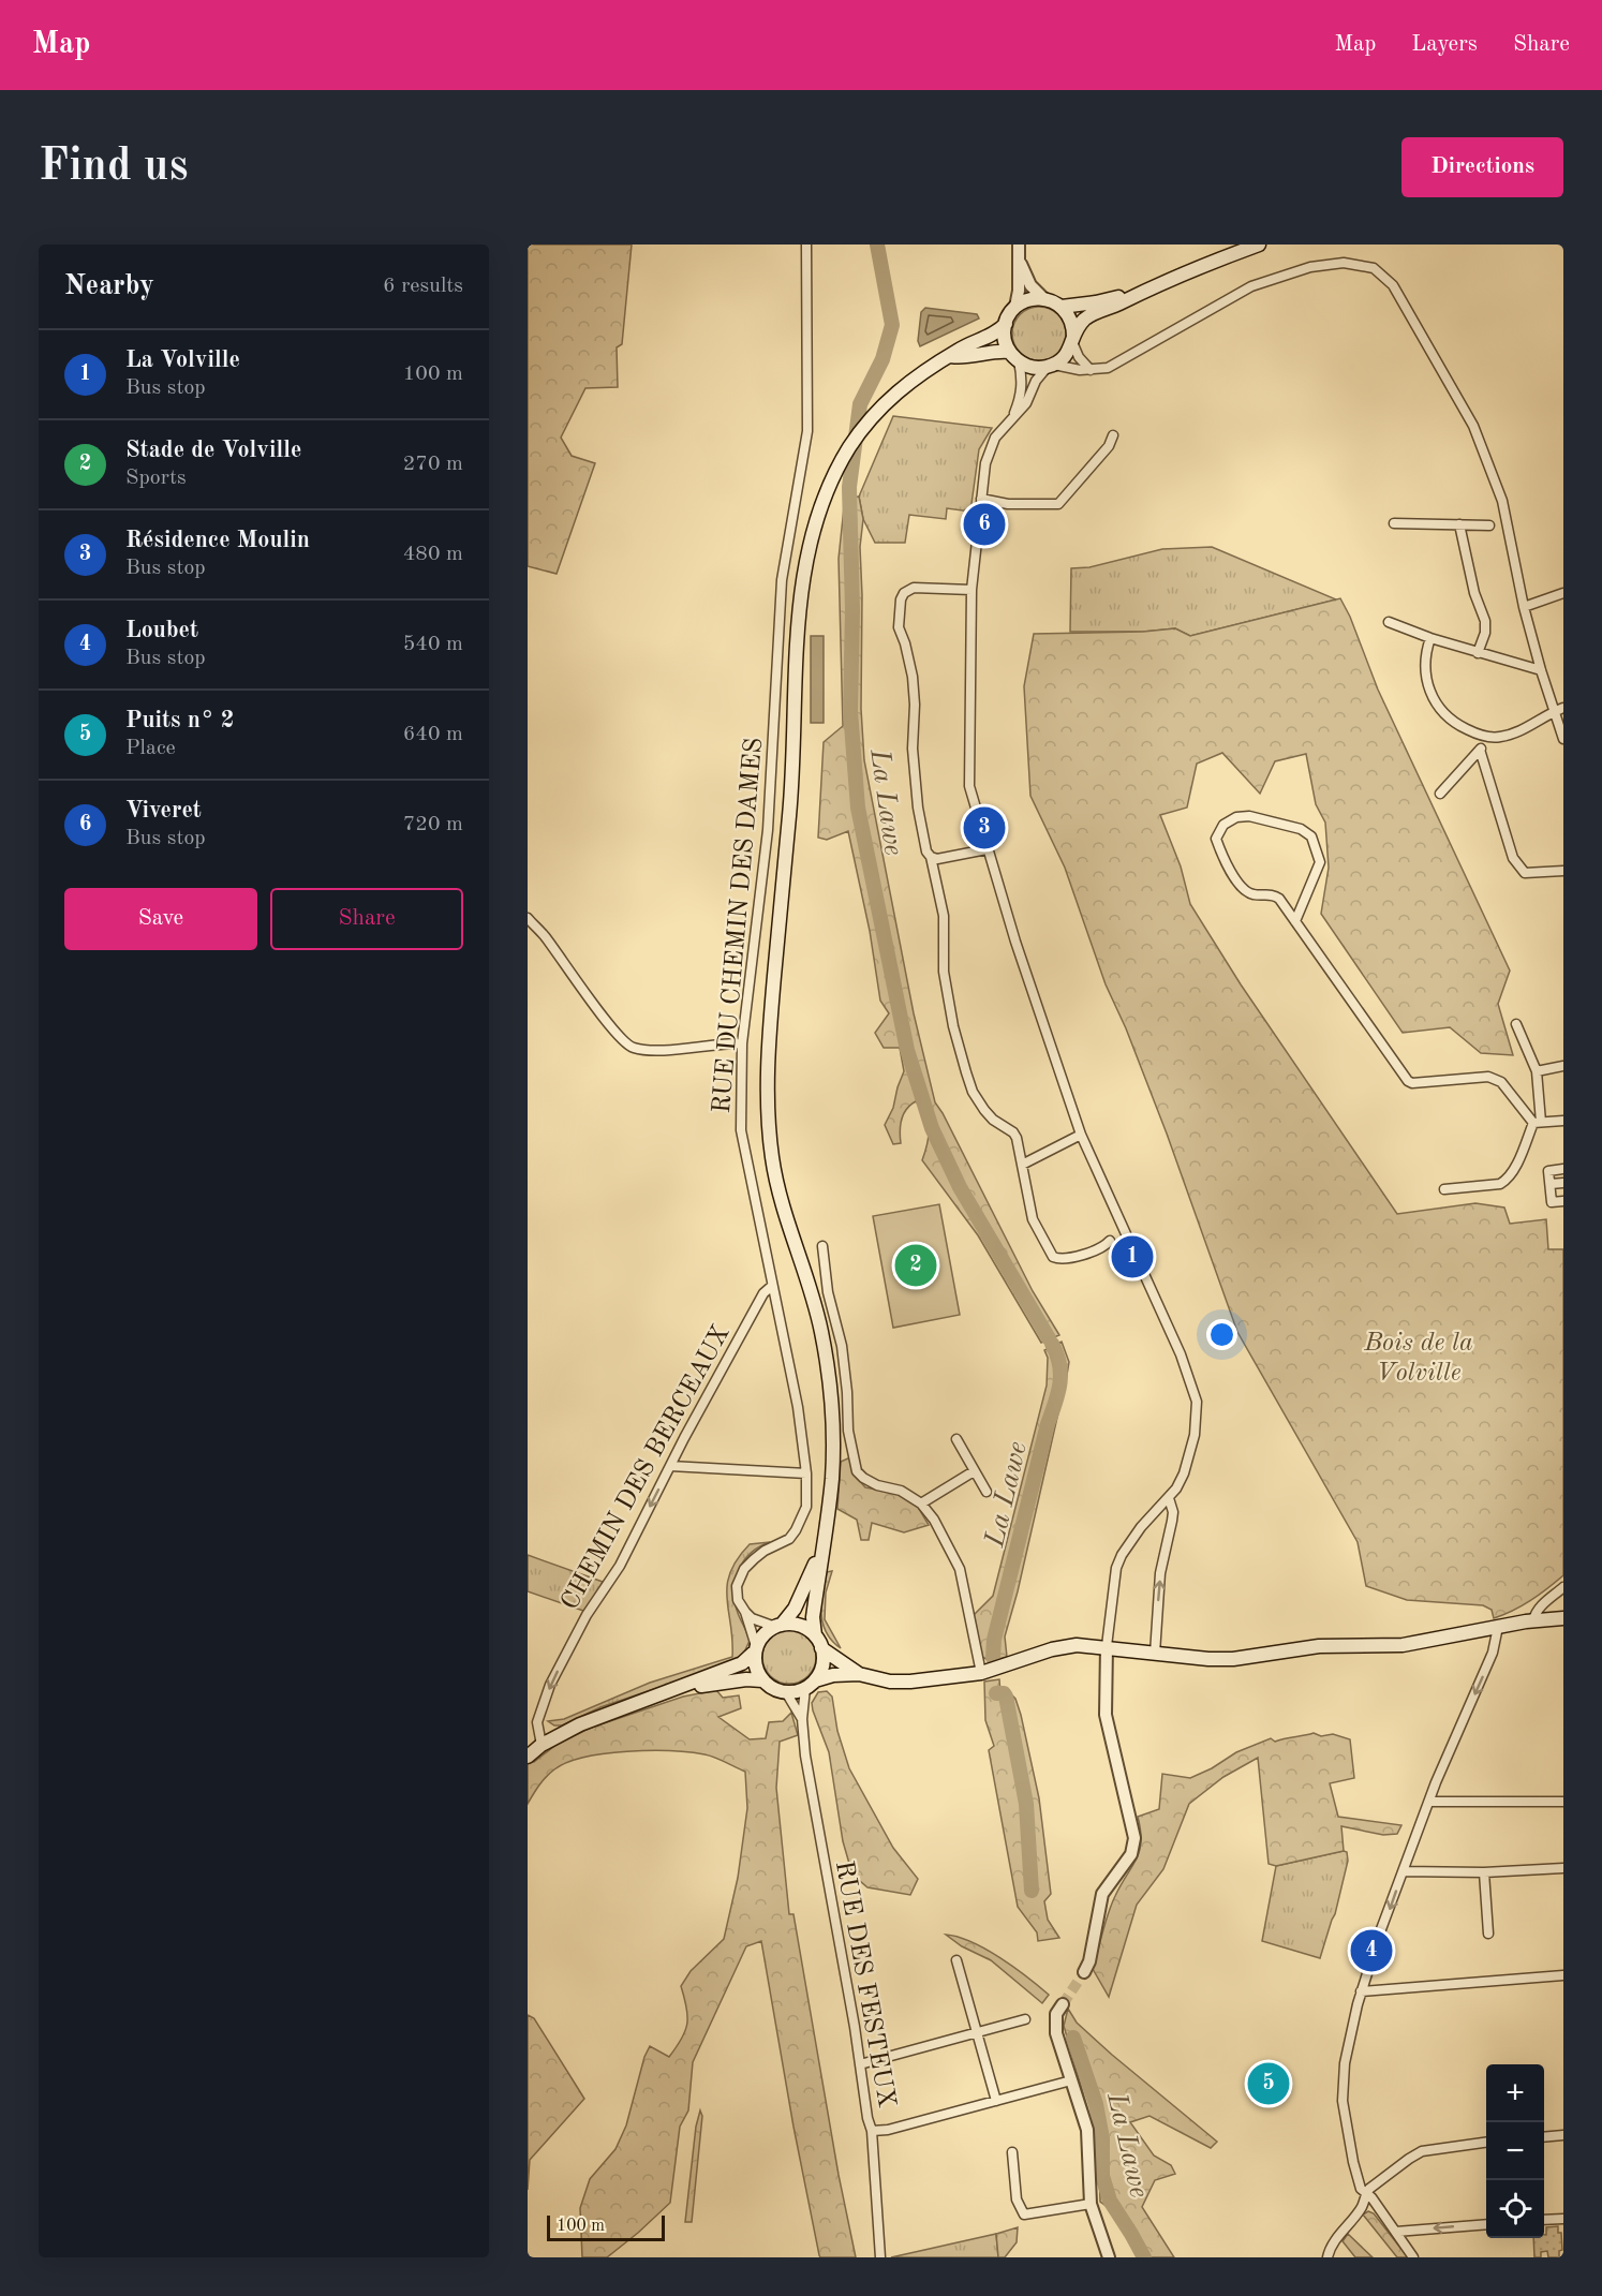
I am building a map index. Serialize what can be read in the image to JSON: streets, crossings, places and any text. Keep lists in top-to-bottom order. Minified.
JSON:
{"streets":{"street":["RUE DU CHEMIN DES DAMES","CHEMIN DES BERCEAUX","RUE DES FESTEUX"]},"crossings":[["RUE DU CHEMIN DES DAMES","CHEMIN DES BERCEAUX"],["RUE DU CHEMIN DES DAMES","RUE DES FESTEUX"]],"one_way":["CHEMIN DES BERCEAUX"],"water":["La Lawe"],"parks":["Bois de la Volville"],"scale_bar":"100 m","page":{"header":"Map","nav":["Map","Layers","Share"],"buttons":["Directions",["Save","Share"]],"title":"Find us","heading":["Nearby","6 results"],"list":[{"mark":"1","name":"La Volville","note":"Bus stop","value":"100 m"},{"mark":"2","name":"Stade de Volville","note":"Sports","value":"270 m"},{"mark":"3","name":"Résidence Moulin","note":"Bus stop","value":"480 m"},{"mark":"4","name":"Loubet","note":"Bus stop","value":"540 m"},{"mark":"5","name":"Puits n° 2","note":"Place","value":"640 m"},{"mark":"6","name":"Viveret","note":"Bus stop","value":"720 m"}],"pins":["6","3","1","2","4","5"],"map_buttons":["+","−"],"scale":"100 m"}}
